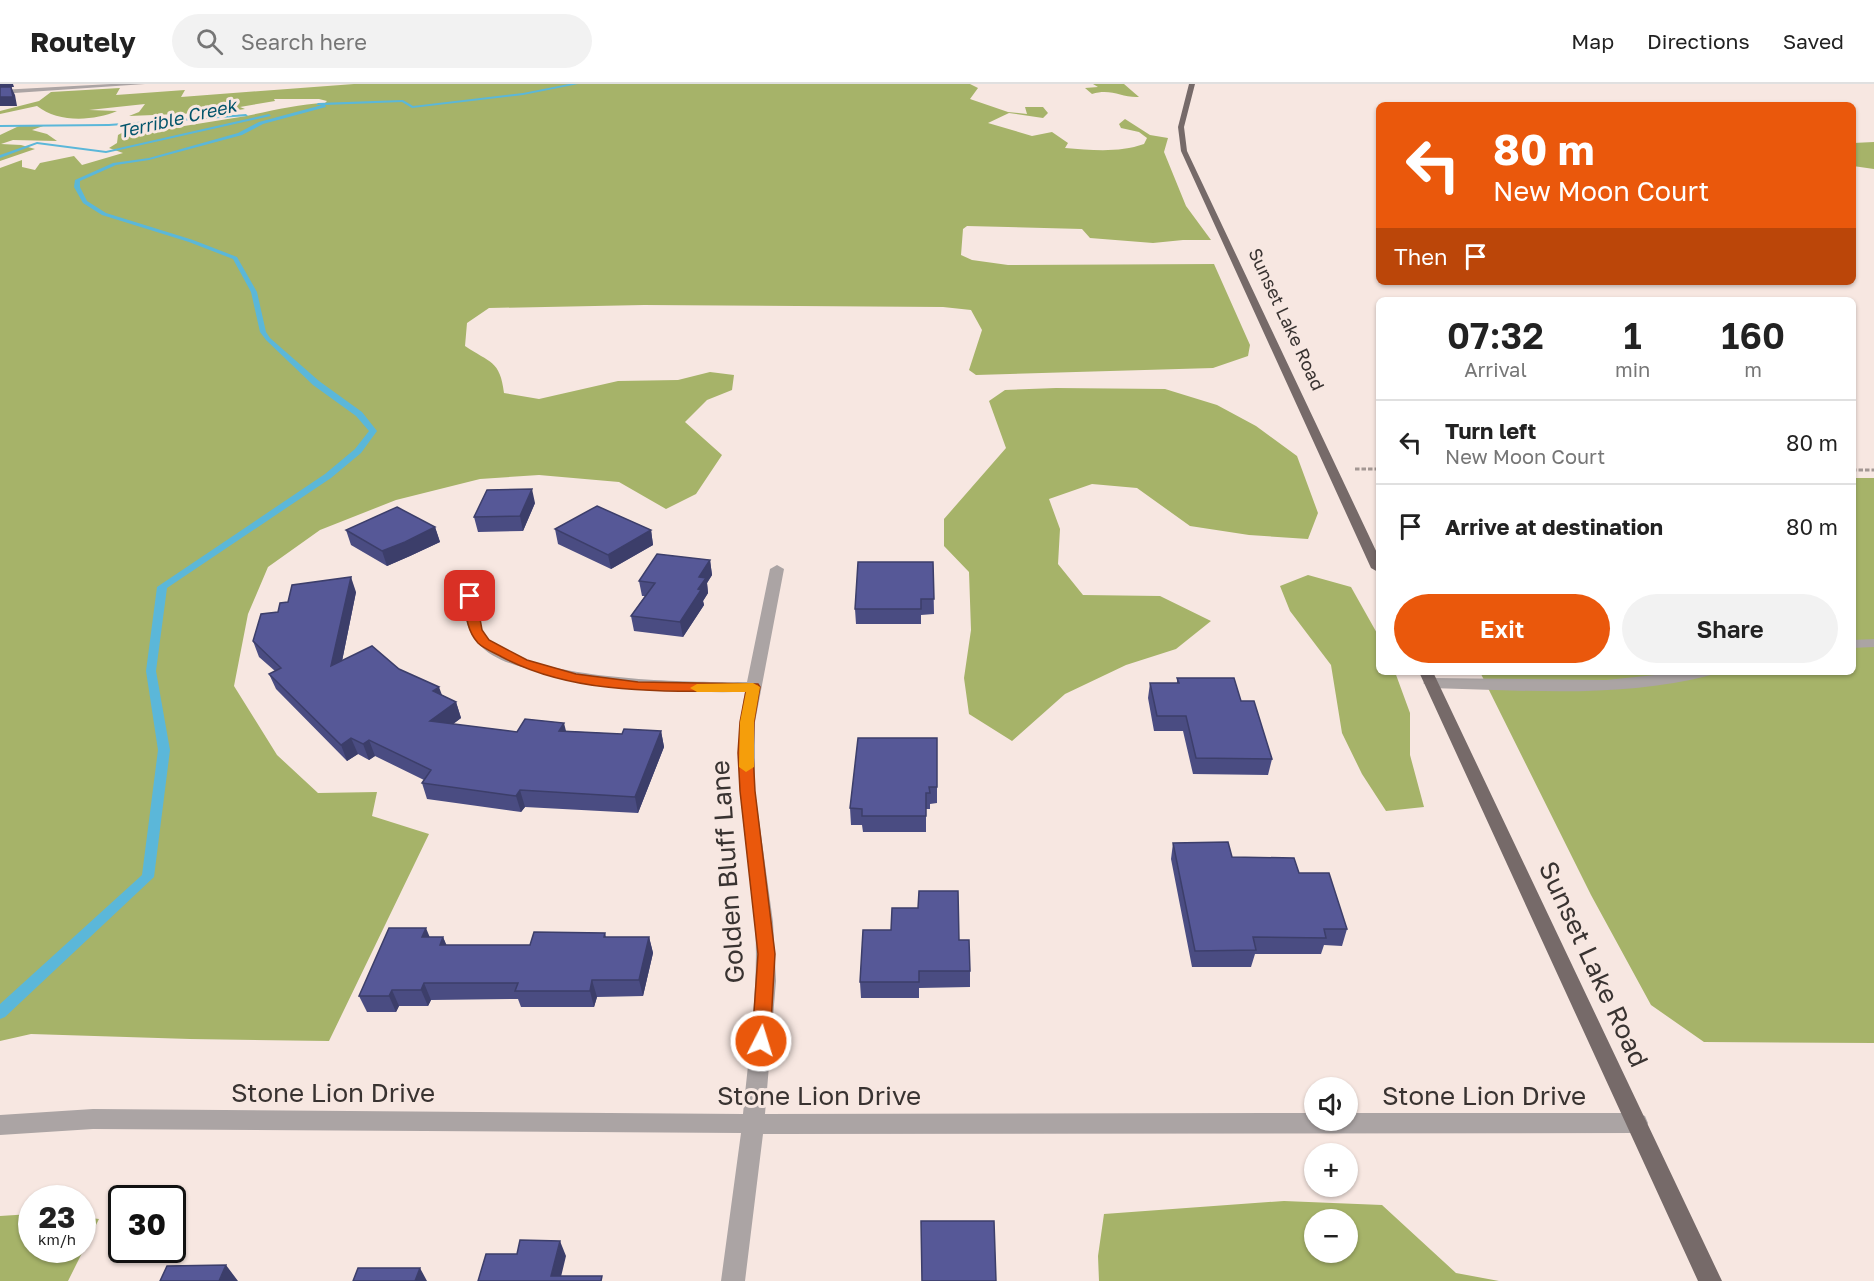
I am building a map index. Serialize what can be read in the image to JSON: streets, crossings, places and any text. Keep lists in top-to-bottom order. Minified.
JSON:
{"streets":{"main road":["Sunset Lake Road"],"street":["Golden Bluff Lane","Stone Lion Drive"]},"crossings":[["Sunset Lake Road","Stone Lion Drive"],["Golden Bluff Lane","Stone Lion Drive"]],"water":["Terrible Creek"],"page":{"header":"Routely","search":"Search here","nav":["Map","Directions","Saved"],"turn":["80 m","New Moon Court"],"then":"Then","eta":["07:32","Arrival","1","min","160","m"],"list":[{"name":"Turn left","note":"New Moon Court","value":"80 m"},{"name":"Arrive at destination","value":"80 m"}],"buttons":["Exit","Share"],"map_buttons":["+","−"],"speed":"23 km/h","limit":"30"}}
